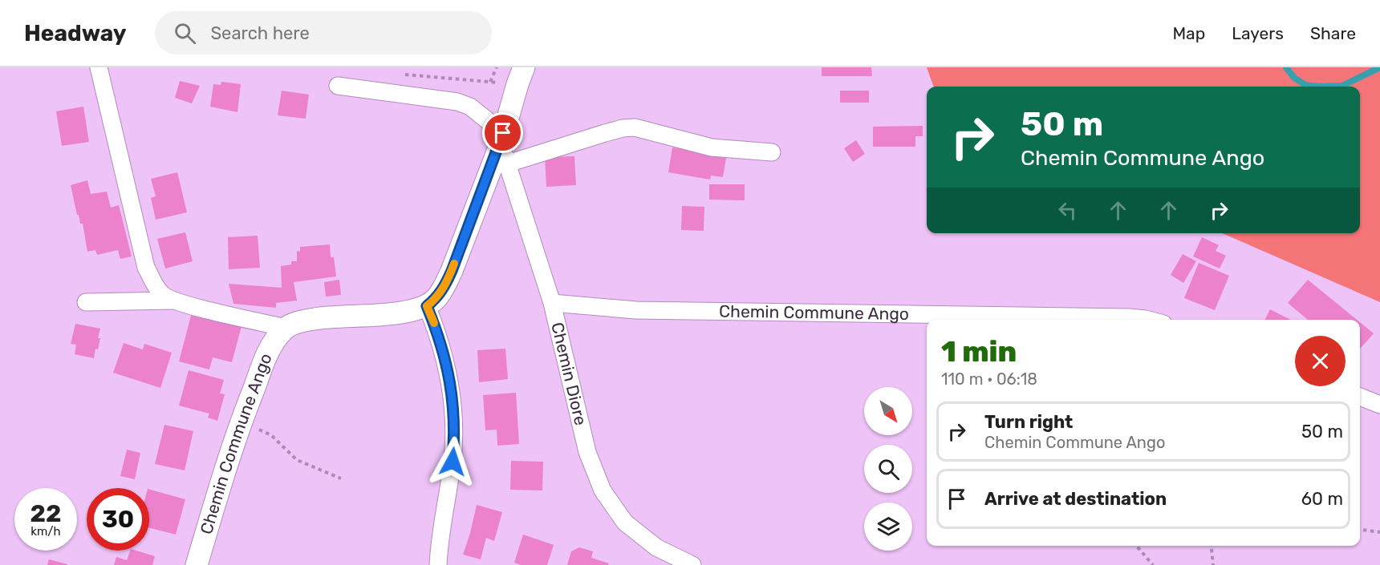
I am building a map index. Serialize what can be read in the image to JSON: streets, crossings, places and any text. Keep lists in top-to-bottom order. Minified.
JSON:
{"streets":{"street":["Chemin Commune Ango","Chemin Diore"]},"crossings":[["Chemin Commune Ango","Chemin Diore"]],"north":"bottom right","page":{"header":"Headway","search":"Search here","nav":["Map","Layers","Share"],"turn":["50 m","Chemin Commune Ango"],"heading":["1 min","110 m · 06:18"],"list":[{"name":"Turn right","note":"Chemin Commune Ango","value":"50 m"},{"name":"Arrive at destination","value":"60 m"}],"speed":"22 km/h","limit":"30"}}
